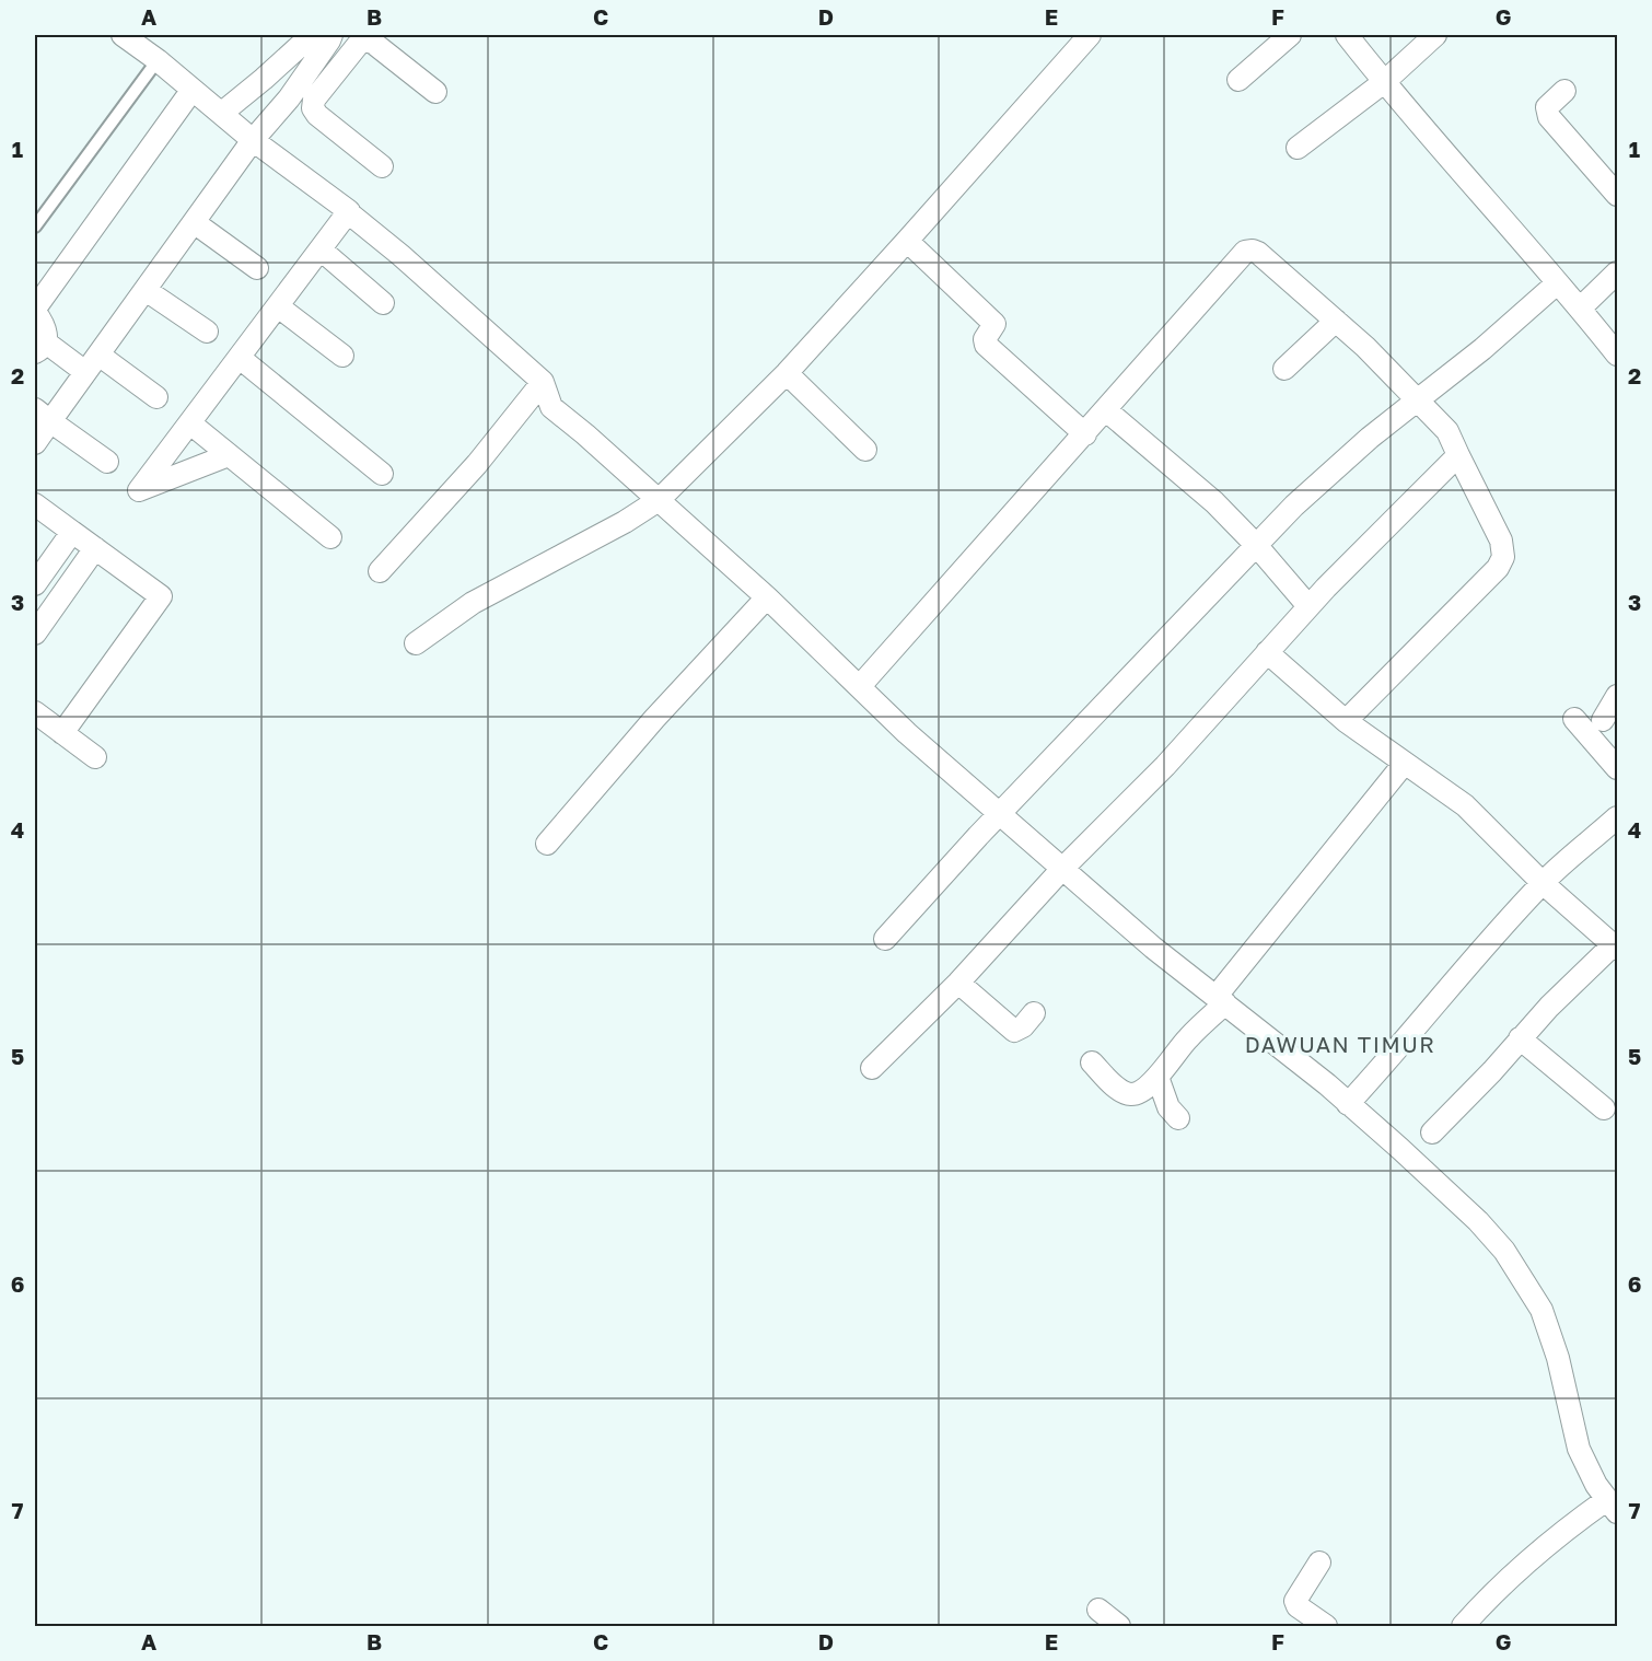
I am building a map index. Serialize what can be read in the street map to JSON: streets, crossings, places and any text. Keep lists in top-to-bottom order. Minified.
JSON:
{"districts":["DAWUAN TIMUR"],"grid":{"columns":["A","B","C","D","E","F","G"],"rows":["1","2","3","4","5","6","7"]}}
